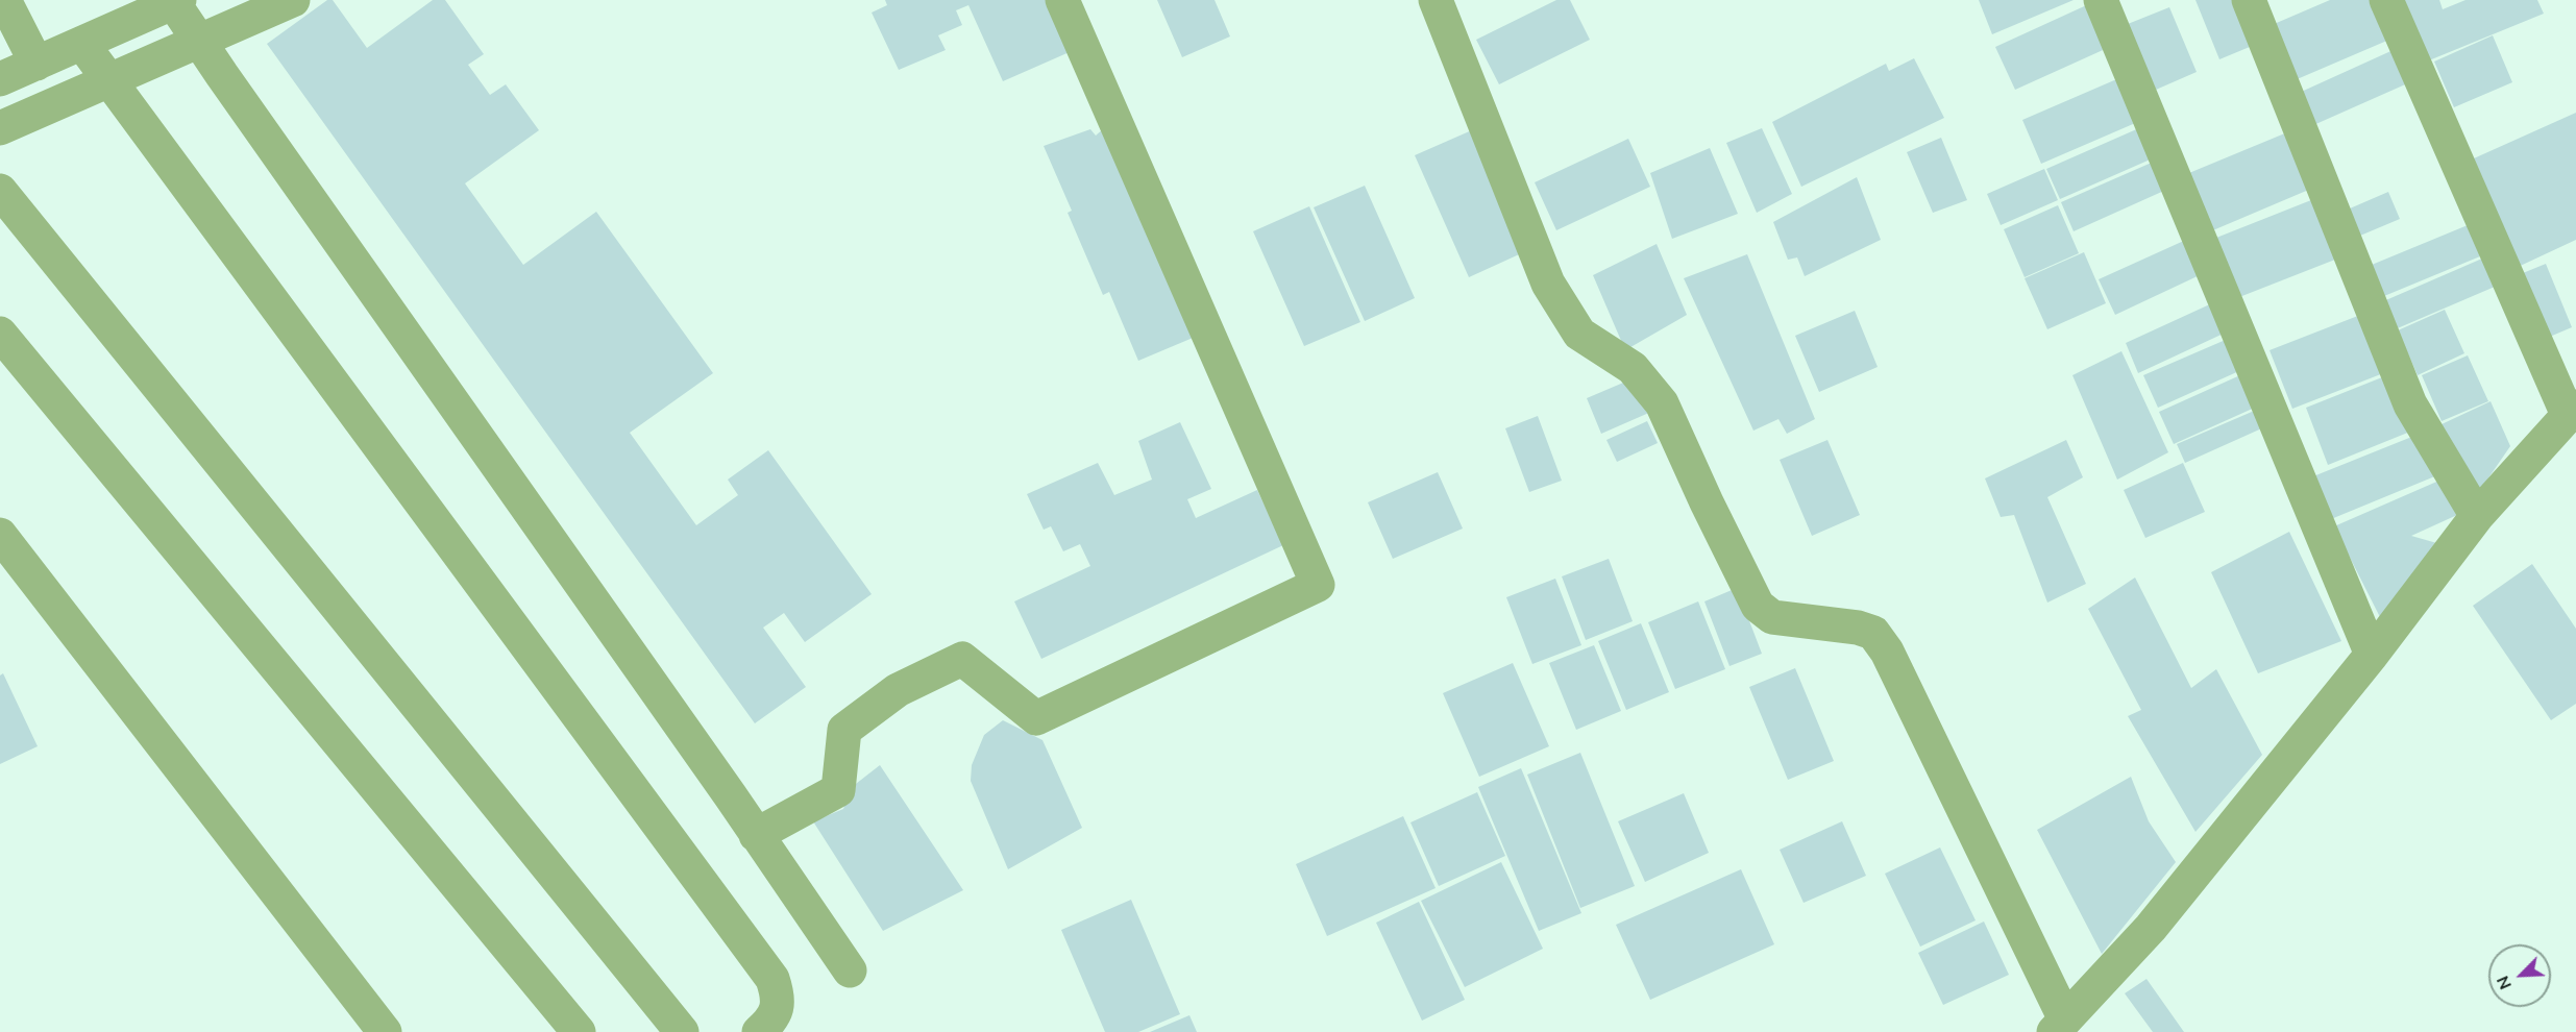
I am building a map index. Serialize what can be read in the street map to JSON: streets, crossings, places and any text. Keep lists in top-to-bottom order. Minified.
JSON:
{"north":"bottom left"}
